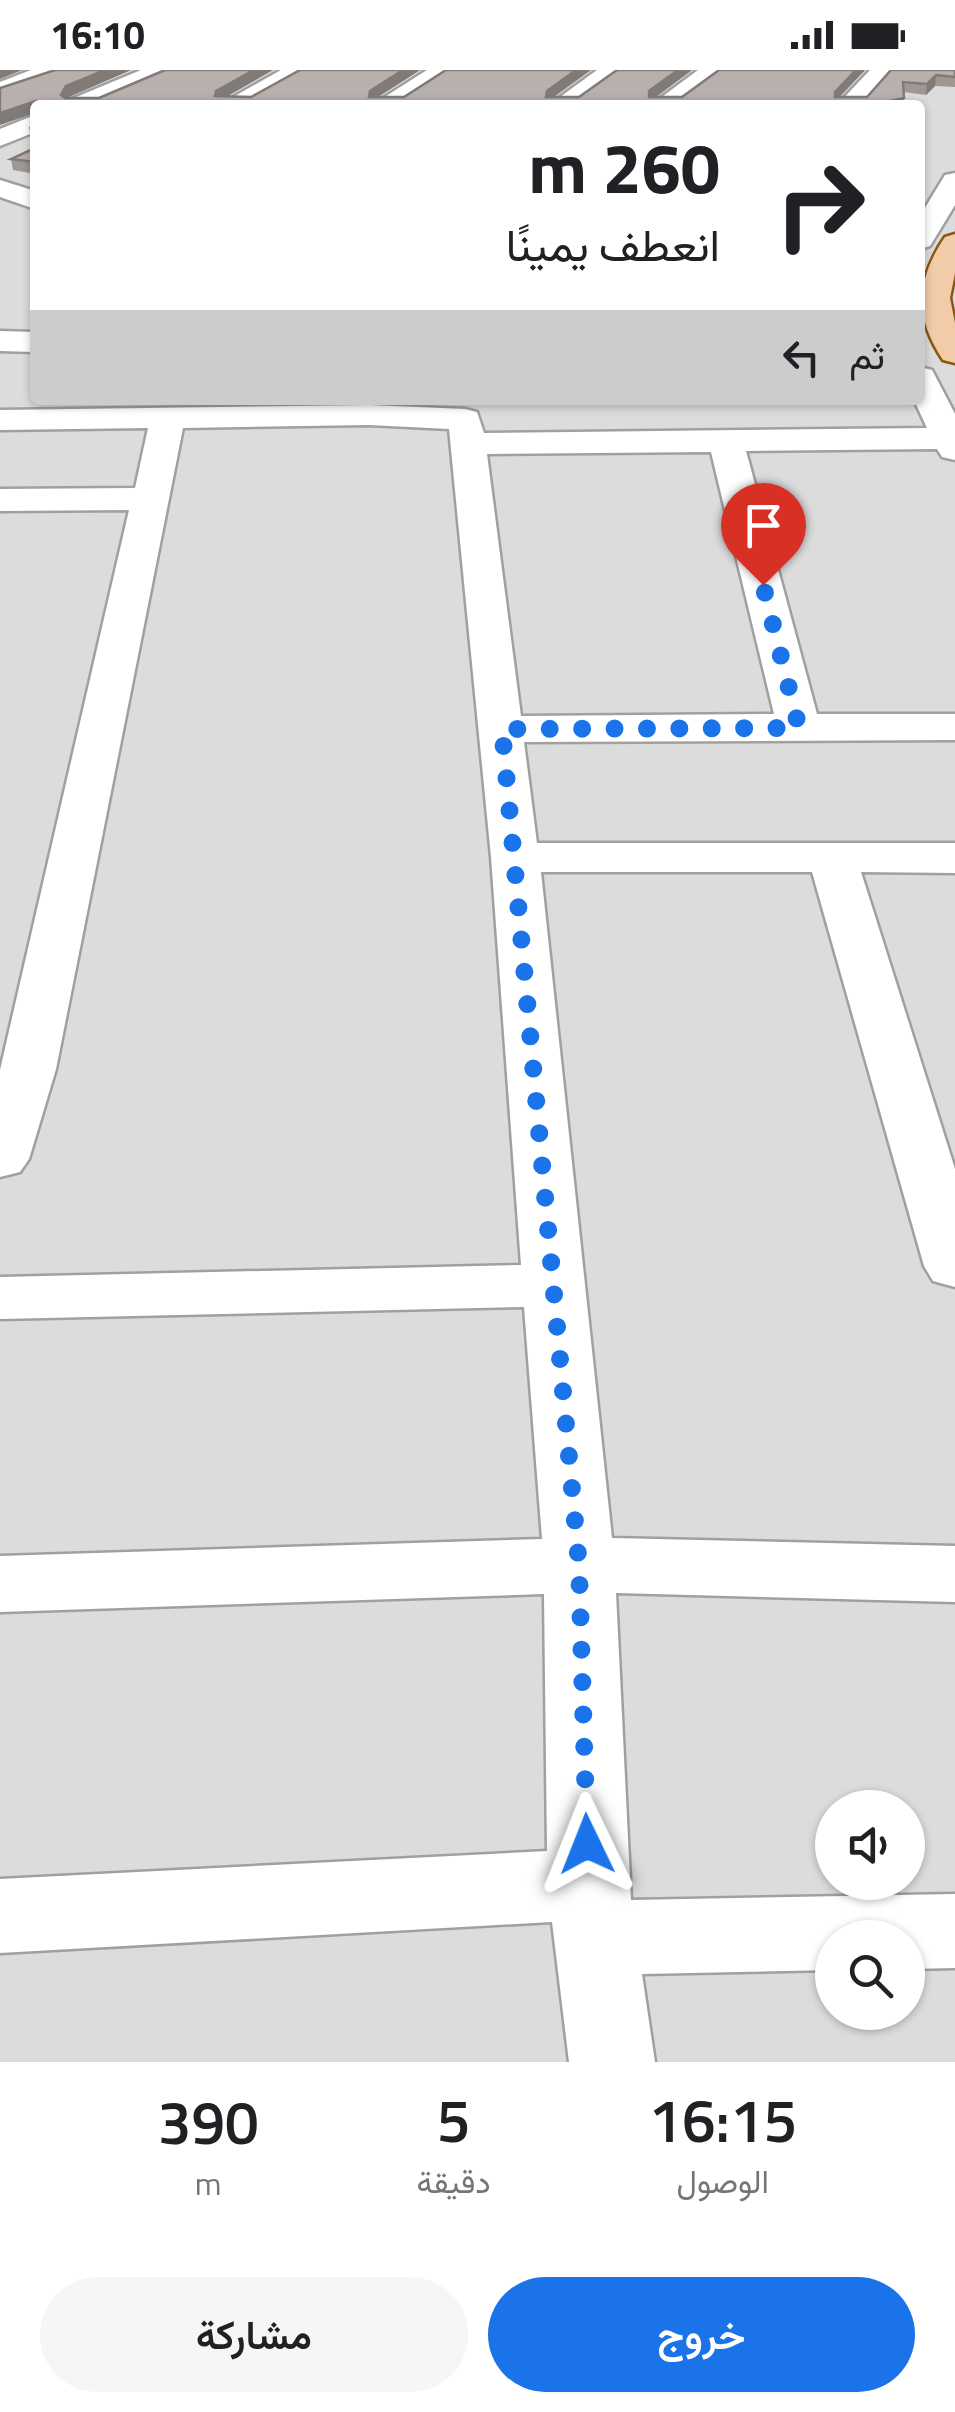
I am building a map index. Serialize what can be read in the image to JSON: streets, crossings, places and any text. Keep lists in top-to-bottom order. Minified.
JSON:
{"page":{"status":"16:10","turn":["260 m","انعطف يمينًا"],"then":"ثم","eta":["16:15","الوصول","5","دقيقة","390","m"],"buttons":["خروج","مشاركة"]}}
